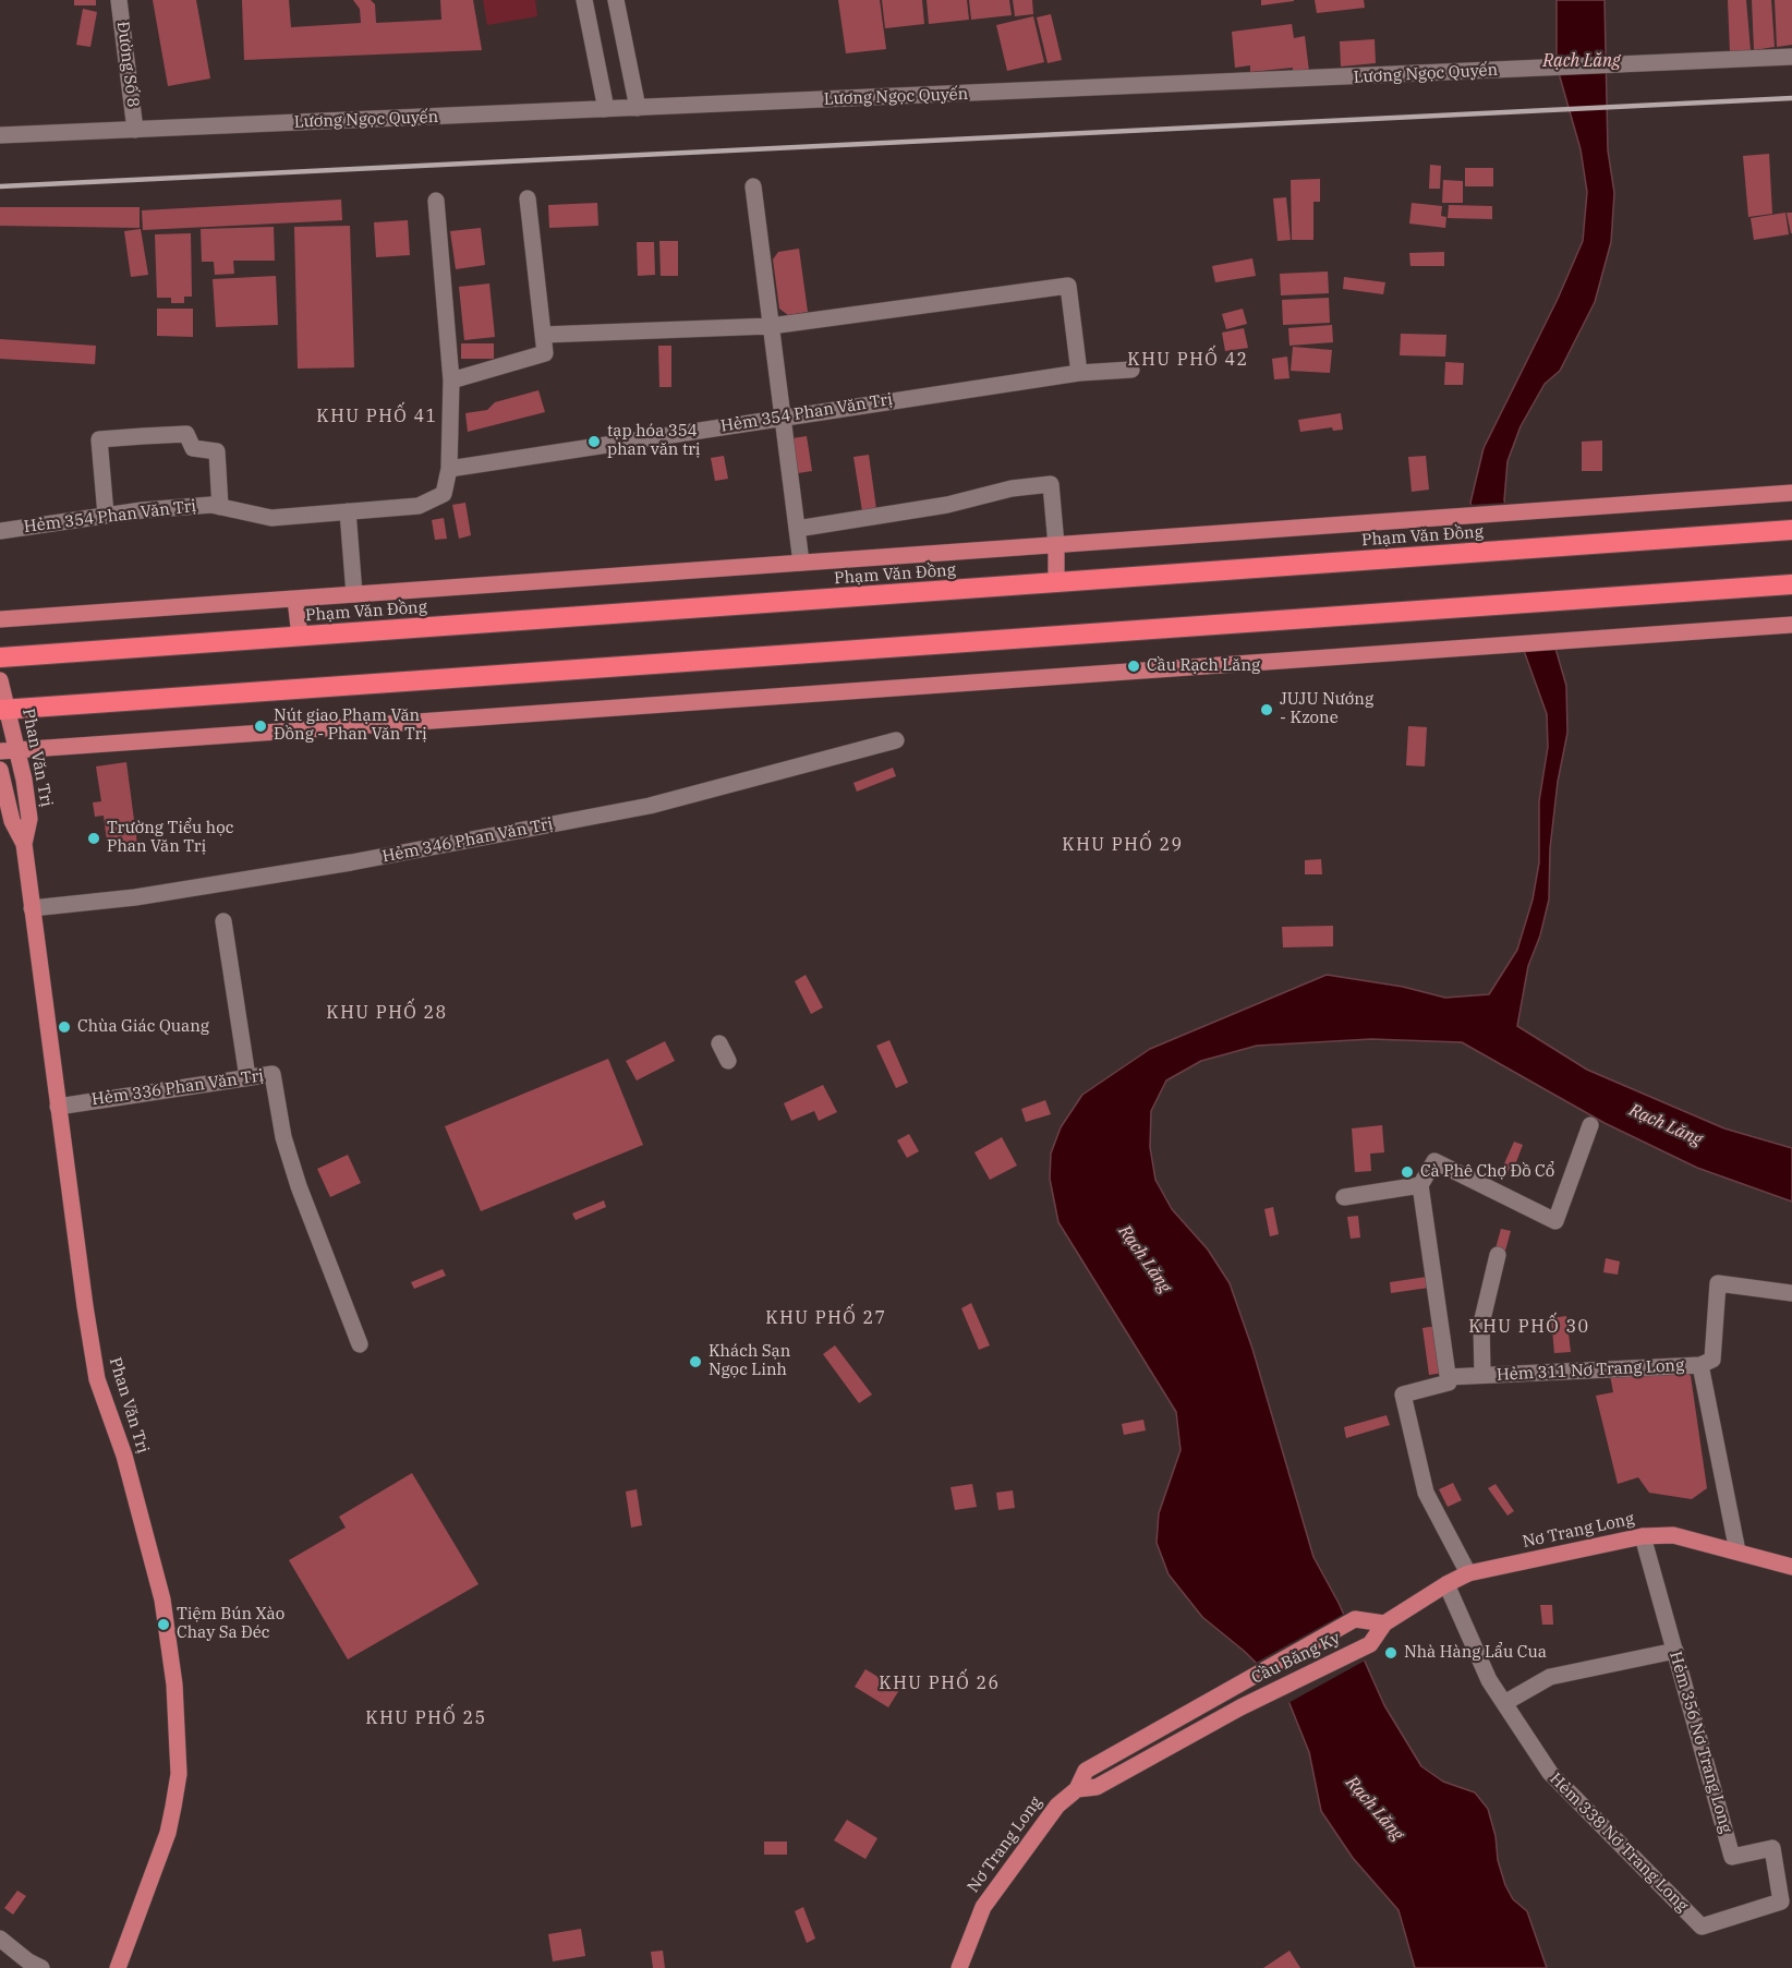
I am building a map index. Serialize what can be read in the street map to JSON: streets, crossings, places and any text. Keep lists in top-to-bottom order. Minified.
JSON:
{"streets":{"highway":["Phạm Văn Đồng"],"main road":["Phan Văn Trị","Nơ Trang Long","Cầu Băng Ky"],"street":["Đường Số 8","Lương Ngọc Quyến","Hẻm 354 Phan Văn Trị","Hẻm 346 Phan Văn Trị","Hẻm 336 Phan Văn Trị","Hẻm 311 Nơ Trang Long","Hẻm 356 Nơ Trang Long","Hẻm 338 Nơ Trang Long"]},"crossings":[["Đường Số 8","Lương Ngọc Quyến"],["Phan Văn Trị","Hẻm 346 Phan Văn Trị"],["Phan Văn Trị","Hẻm 336 Phan Văn Trị"],["Hẻm 311 Nơ Trang Long","Nơ Trang Long"],["Nơ Trang Long","Cầu Băng Ky"],["Nơ Trang Long","Hẻm 356 Nơ Trang Long"],["Nơ Trang Long","Hẻm 338 Nơ Trang Long"],["Hẻm 356 Nơ Trang Long","Hẻm 338 Nơ Trang Long"]],"districts":["KHU PHỐ 42","KHU PHỐ 41","KHU PHỐ 29","KHU PHỐ 28","KHU PHỐ 27","KHU PHỐ 30","KHU PHỐ 26","KHU PHỐ 25"],"water":["Rạch Lăng"],"places":["tạp hóa 354 phan văn trị","Cầu Rạch Lăng","JUJU Nướng - Kzone","Nút giao Phạm Văn Đồng - Phan Văn Trị","Trường Tiểu học Phan Văn Trị","Chùa Giác Quang","Cà Phê Chợ Đồ Cổ","Khách Sạn Ngọc Linh","Tiệm Bún Xào Chay Sa Đéc","Nhà Hàng Lẩu Cua"]}
